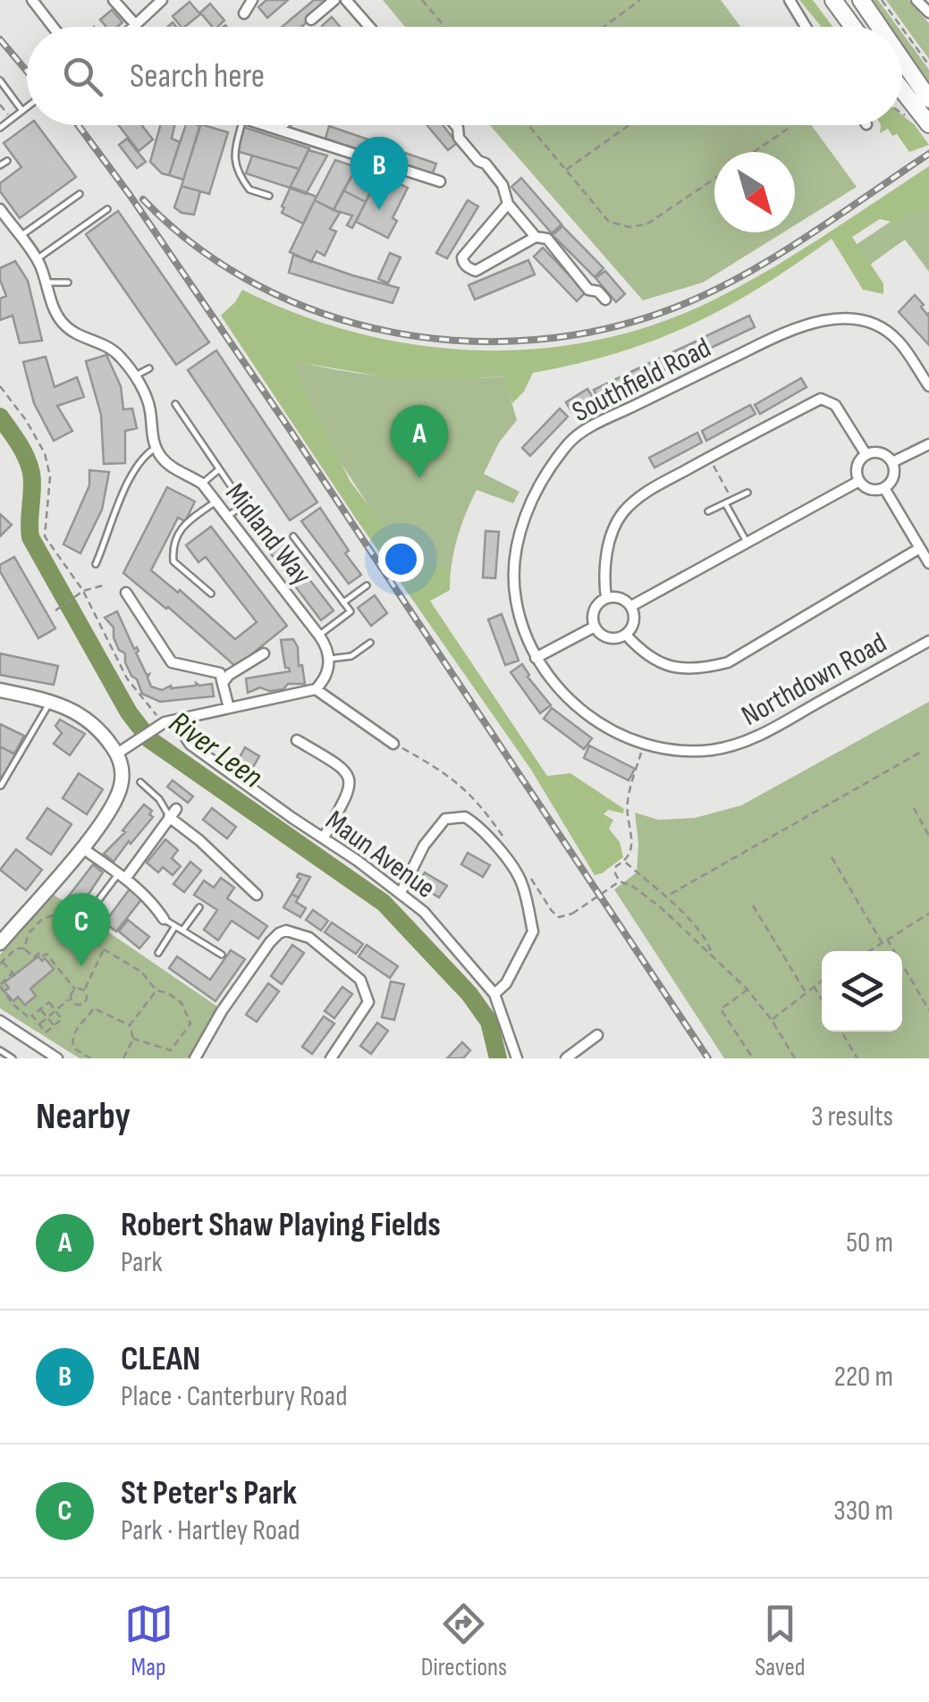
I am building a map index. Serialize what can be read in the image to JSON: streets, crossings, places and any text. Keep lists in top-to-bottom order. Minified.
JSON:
{"streets":{"street":["Southfield Road","Midland Way","Northdown Road","Maun Avenue"]},"crossings":[["Southfield Road","Northdown Road"]],"water":["River Leen"],"north":"bottom right","page":{"search":"Search here","pins":["B","A","C"],"heading":["Nearby","3 results"],"list":[{"mark":"A","name":"Robert Shaw Playing Fields","note":"Park","value":"50 m"},{"mark":"B","name":"CLEAN","note":"Place · Canterbury Road","value":"220 m"},{"mark":"C","name":"St Peter's Park","note":"Park · Hartley Road","value":"330 m"}],"nav":["Map","Directions","Saved"]}}
